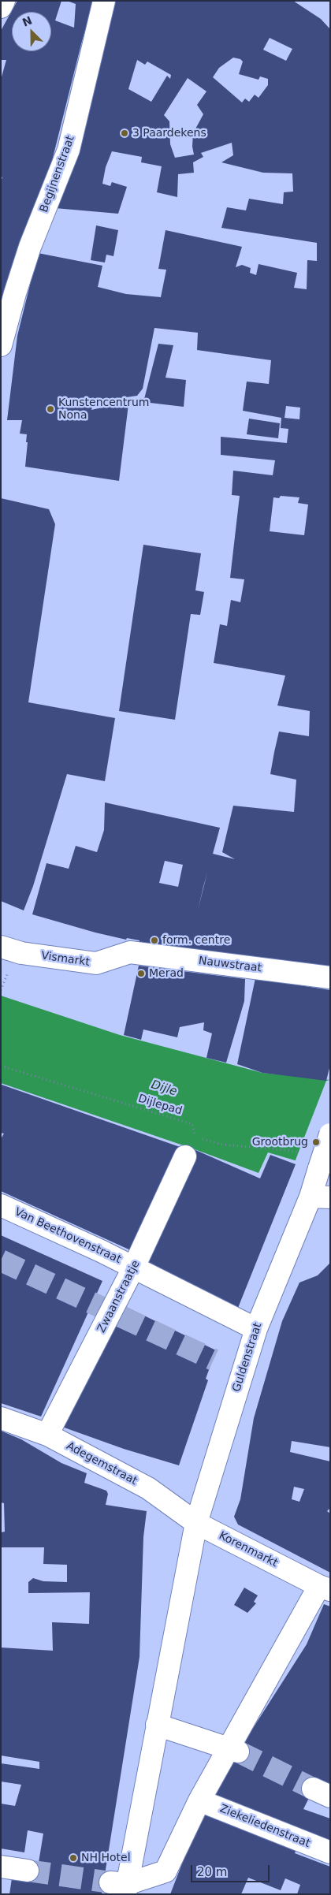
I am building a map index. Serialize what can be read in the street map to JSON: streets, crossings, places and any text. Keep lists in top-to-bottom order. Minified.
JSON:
{"streets":{"street":["Begijnenstraat","Vismarkt","Nauwstraat","Van Beethovenstraat","Zwaanstraatje","Guldenstraat","Adegemstraat","Korenmarkt","Ziekeliedenstraat"],"path":["Dijlepad"]},"crossings":[["Vismarkt","Nauwstraat"],["Van Beethovenstraat","Zwaanstraatje"],["Van Beethovenstraat","Guldenstraat"],["Zwaanstraatje","Adegemstraat"],["Guldenstraat","Adegemstraat"],["Guldenstraat","Korenmarkt"],["Adegemstraat","Korenmarkt"],["Korenmarkt","Ziekeliedenstraat"]],"water":["Dijle"],"places":["3 Paardekens","Kunstencentrum Nona","form. centre","Merad","Grootbrug","NH Hotel"],"scale_bar":"20 m","north":"top left"}
